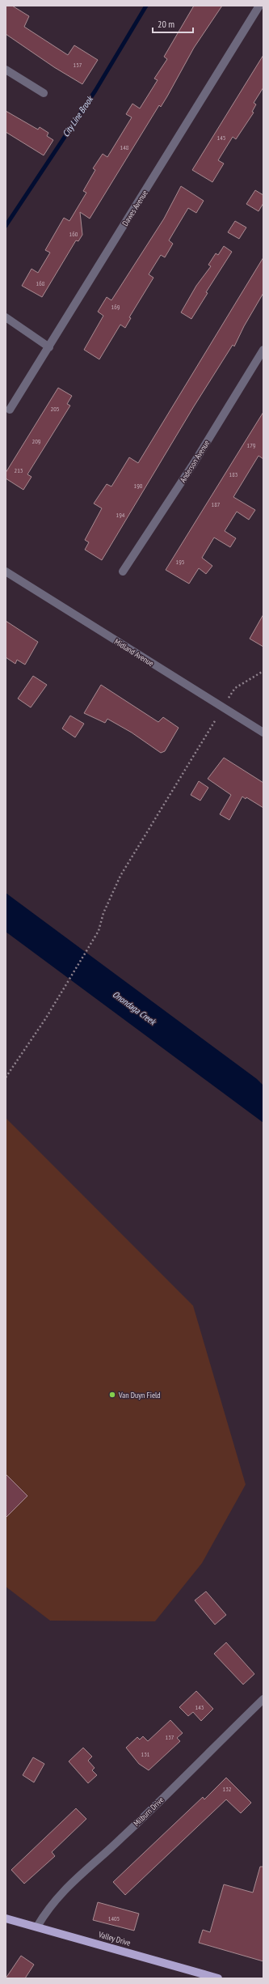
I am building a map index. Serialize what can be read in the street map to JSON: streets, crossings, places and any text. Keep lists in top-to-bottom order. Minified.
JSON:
{"streets":{"main road":["Valley Drive"],"street":["Dawes Avenue","Anderson Avenue","Midland Avenue","Milburn Drive"]},"crossings":[["Milburn Drive","Valley Drive"]],"water":["City Line Brook","Onondaga Creek"],"places":["Van Duyn Field"],"house_numbers":["157","145","148","160","168","169","205","209","179","213","183","190","187","194","195","143","137","131","132","1405"],"scale_bar":"20 m"}
